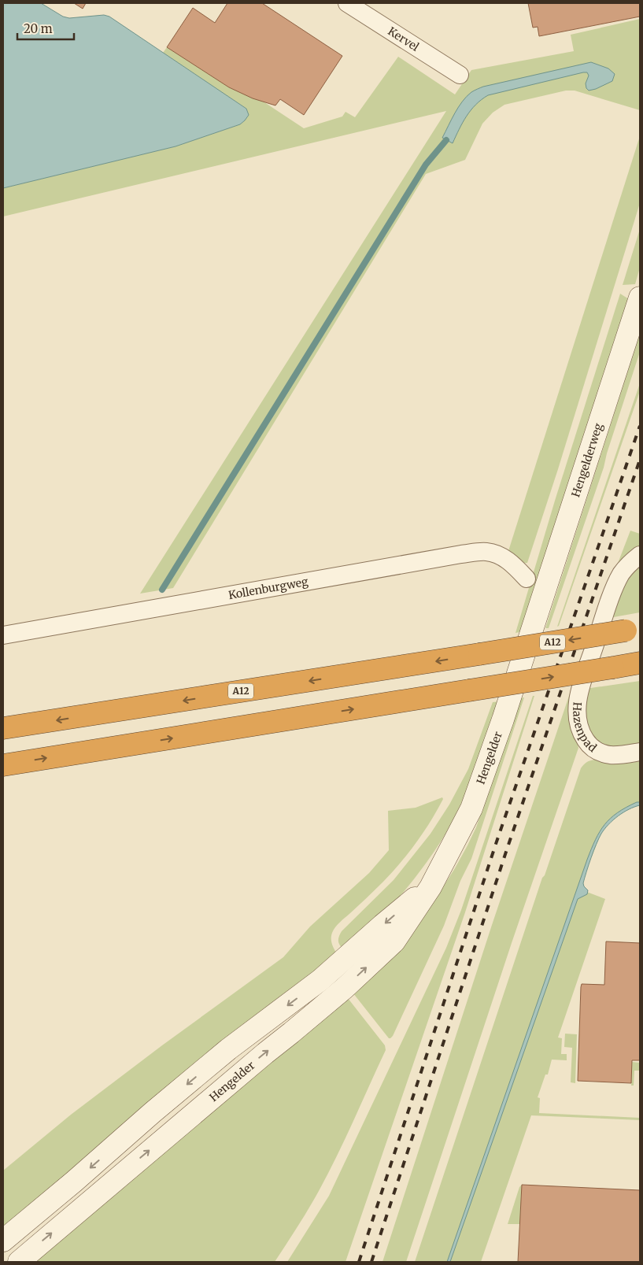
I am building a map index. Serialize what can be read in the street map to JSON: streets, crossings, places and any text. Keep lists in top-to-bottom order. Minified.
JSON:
{"streets":{"highway":["A12"],"main road":["Hengelderweg","Hengelder"],"street":["Kervel","Kollenburgweg","Hazenpad"]},"crossings":[["Hengelderweg","Hengelder"]],"scale_bar":"20 m"}
